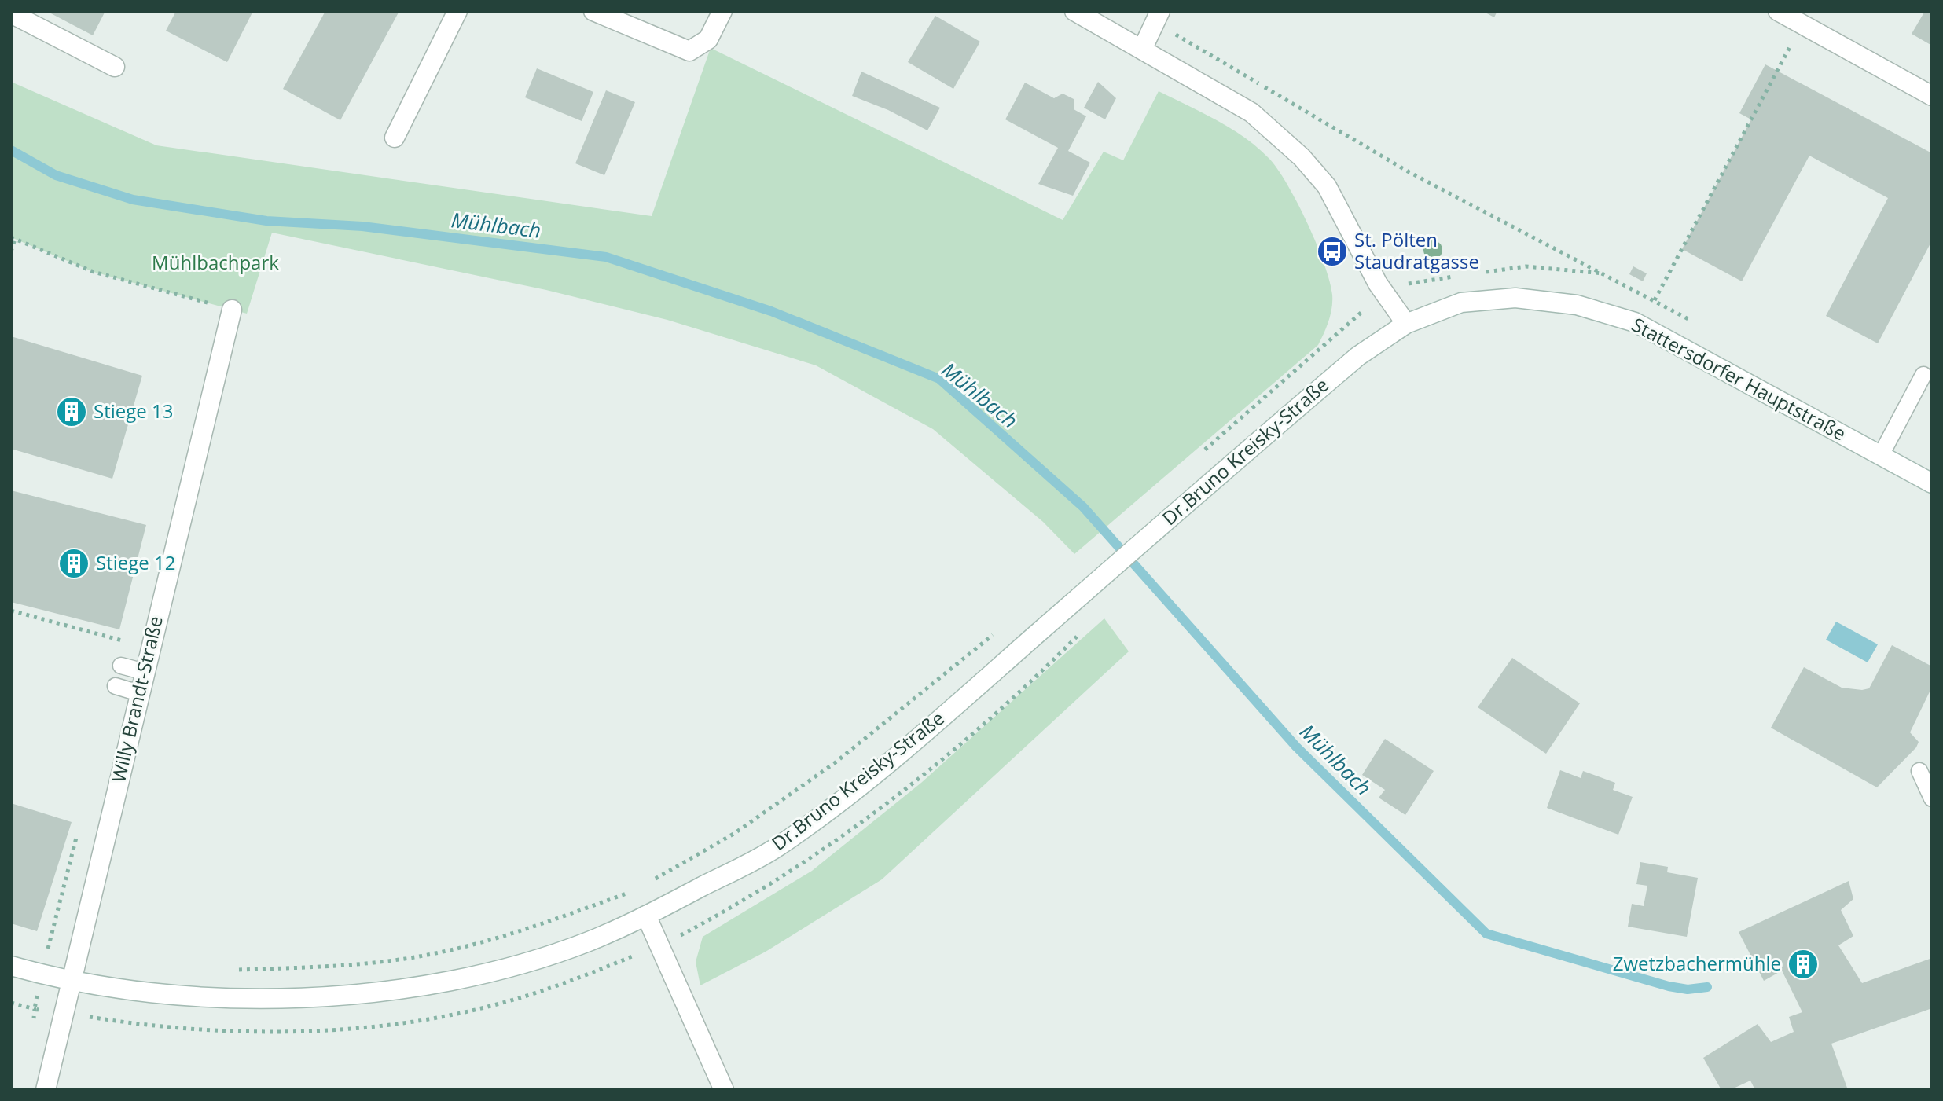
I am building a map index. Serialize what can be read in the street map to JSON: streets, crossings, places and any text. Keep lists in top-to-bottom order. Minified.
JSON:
{"streets":{"main road":["Stattersdorfer Hauptstraße","Dr.Bruno Kreisky-Straße","Willy Brandt-Straße"]},"crossings":[["Stattersdorfer Hauptstraße","Dr.Bruno Kreisky-Straße"],["Dr.Bruno Kreisky-Straße","Willy Brandt-Straße"]],"water":["Mühlbach"],"parks":["Mühlbachpark"],"places":{"bus stop":["St. Pölten Staudratgasse"],"building":["Stiege 13","Stiege 12","Zwetzbachermühle"]}}
